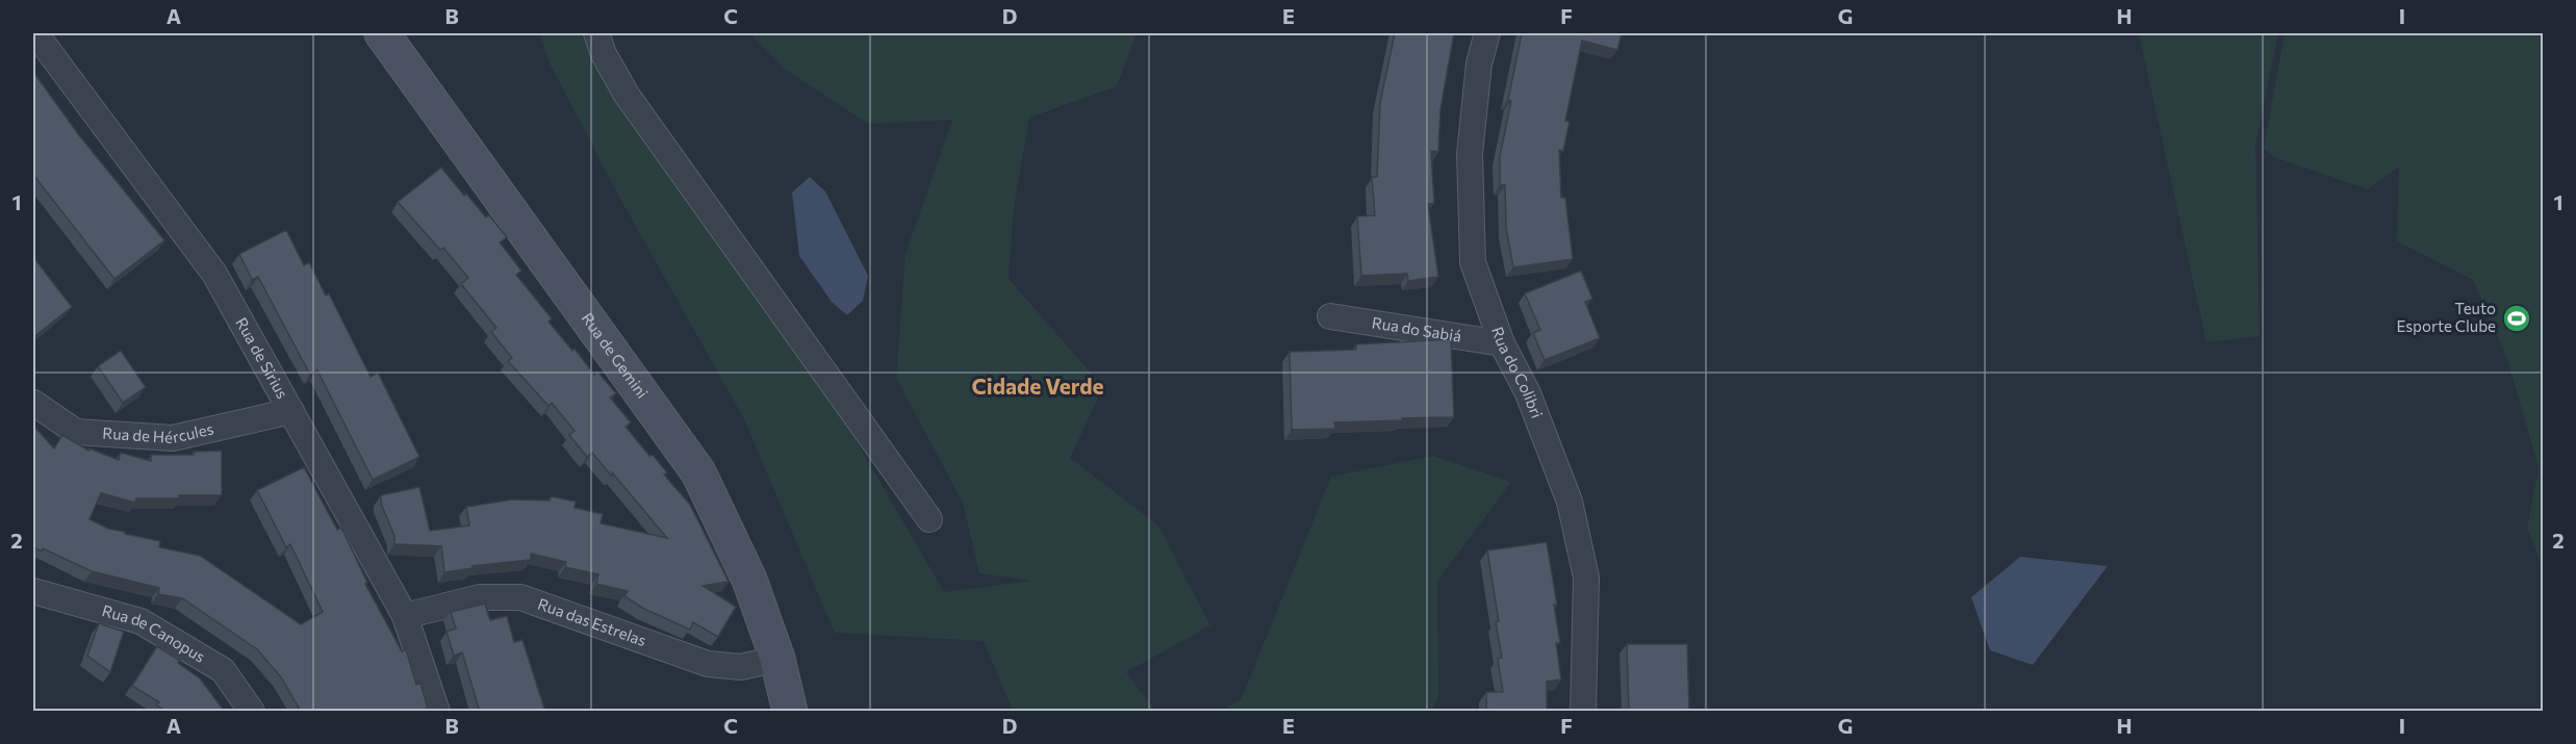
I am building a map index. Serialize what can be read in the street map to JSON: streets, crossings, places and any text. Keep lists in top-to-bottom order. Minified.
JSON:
{"streets":{"street":["Rua do Sabiá","Rua de Sirius","Rua de Gemini","Rua do Colibri","Rua de Hércules","Rua das Estrelas","Rua de Canopus"]},"crossings":[["Rua do Sabiá","Rua do Colibri"],["Rua de Sirius","Rua de Hércules"],["Rua de Sirius","Rua das Estrelas"],["Rua de Gemini","Rua das Estrelas"]],"districts":["Cidade Verde"],"places":{"sports":["Teuto Esporte Clube"]},"grid":{"columns":["A","B","C","D","E","F","G","H","I"],"rows":["1","2"]}}
